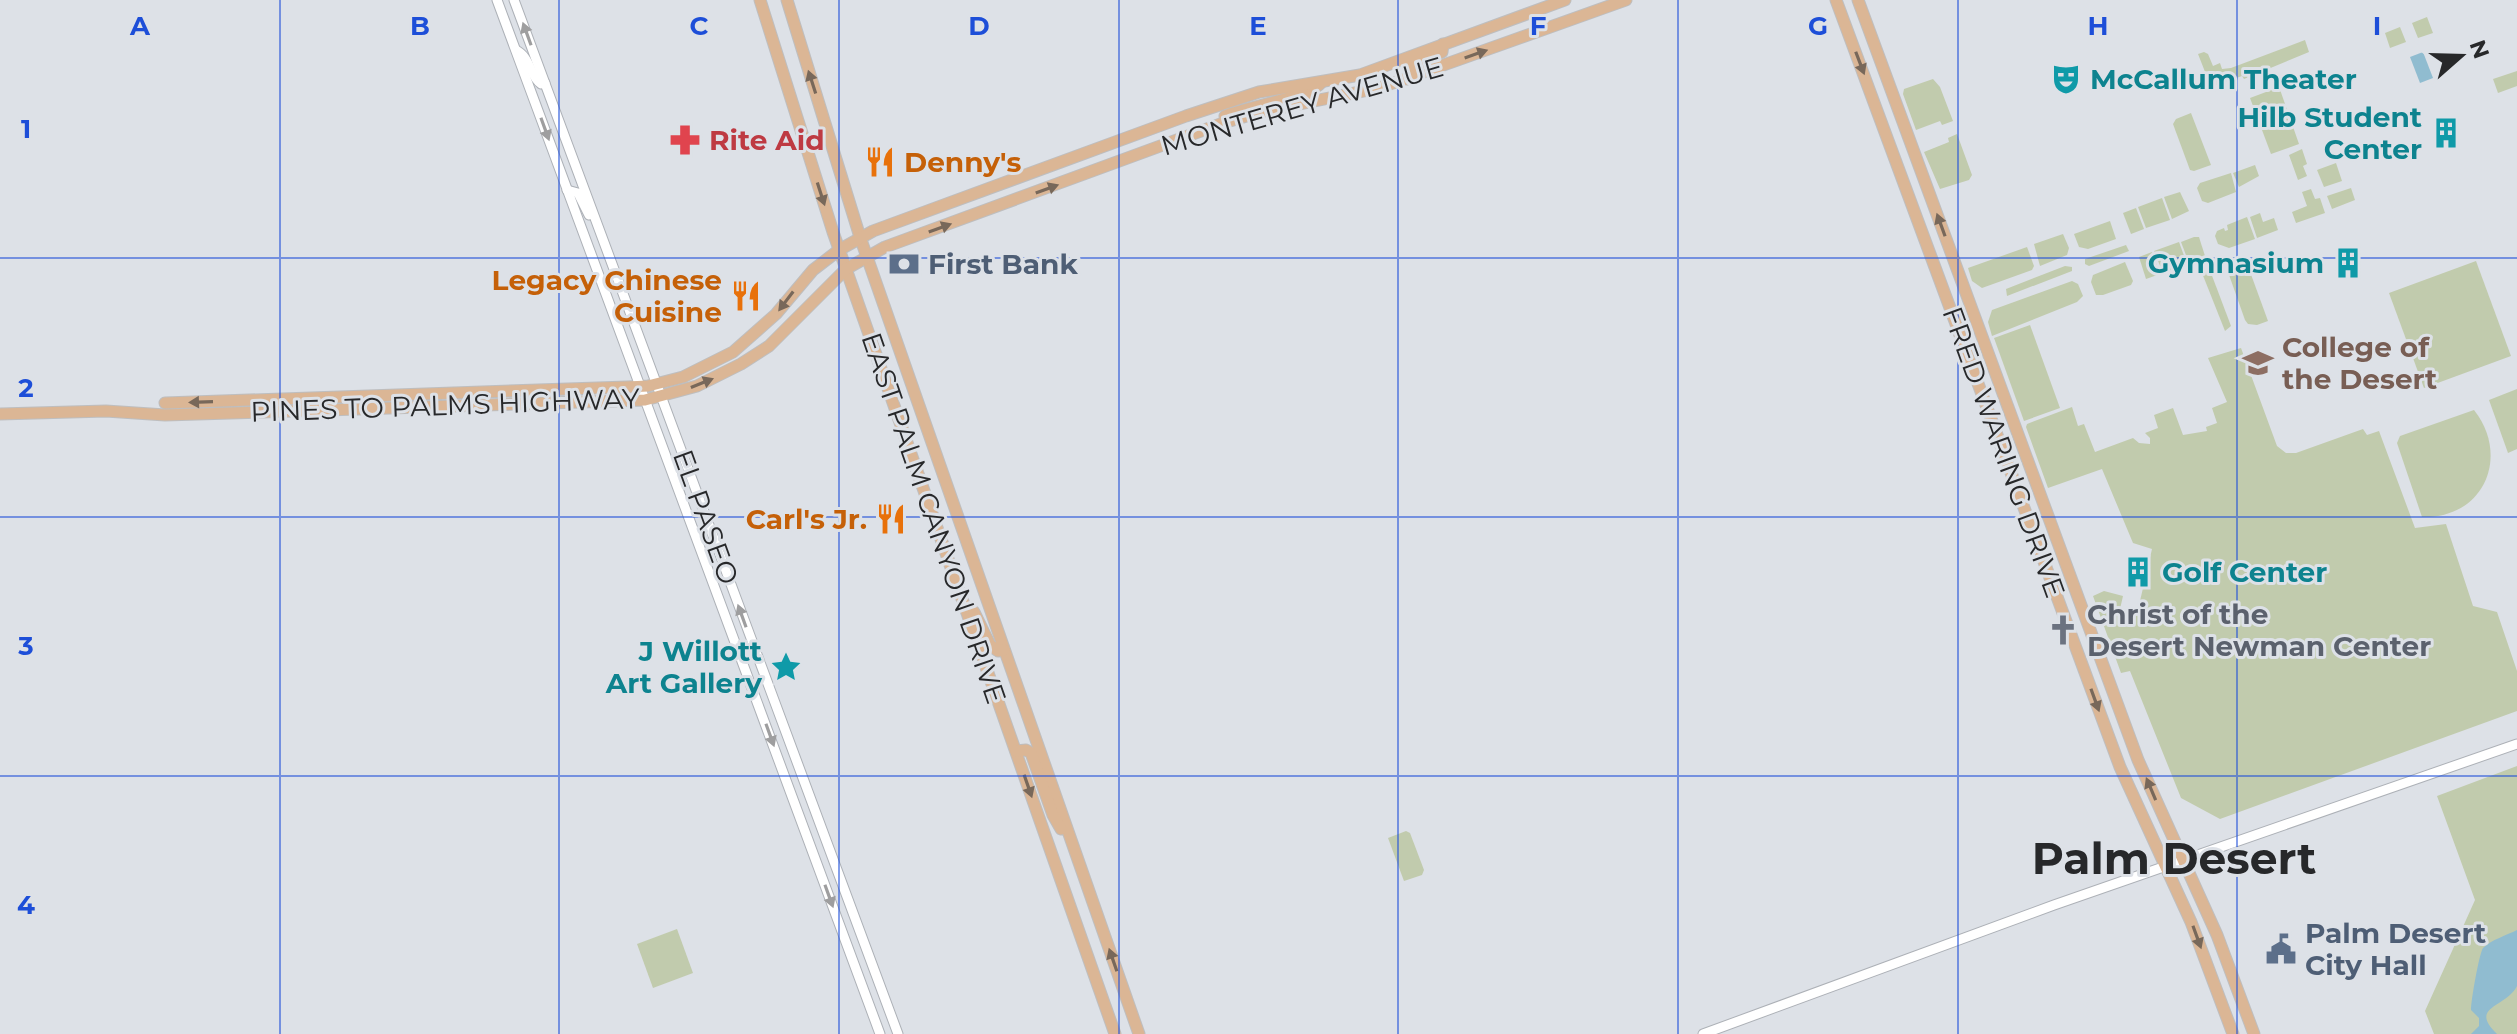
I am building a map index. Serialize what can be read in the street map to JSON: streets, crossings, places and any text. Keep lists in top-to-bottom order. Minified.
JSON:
{"streets":{"main road":["MONTEREY AVENUE","PINES TO PALMS HIGHWAY","FRED WARING DRIVE","EAST PALM CANYON DRIVE"],"street":["EL PASEO"]},"crossings":[["MONTEREY AVENUE","PINES TO PALMS HIGHWAY"],["MONTEREY AVENUE","EAST PALM CANYON DRIVE"],["PINES TO PALMS HIGHWAY","EL PASEO"],["PINES TO PALMS HIGHWAY","EAST PALM CANYON DRIVE"]],"districts":["Palm Desert"],"places":{"theatre":["McCallum Theater"],"building":["Hilb Student Center","Gymnasium","Golf Center"],"pharmacy":["Rite Aid"],"restaurant":["Denny's","Legacy Chinese Cuisine","Carl's Jr."],"bank":["First Bank"],"school or university":["College of the Desert"],"church":["Christ of the Desert Newman Center"],"place":["J Willott Art Gallery"],"public building":["Palm Desert City Hall"]},"north":"right","grid":{"columns":["A","B","C","D","E","F","G","H","I"],"rows":["1","2","3","4"]}}
